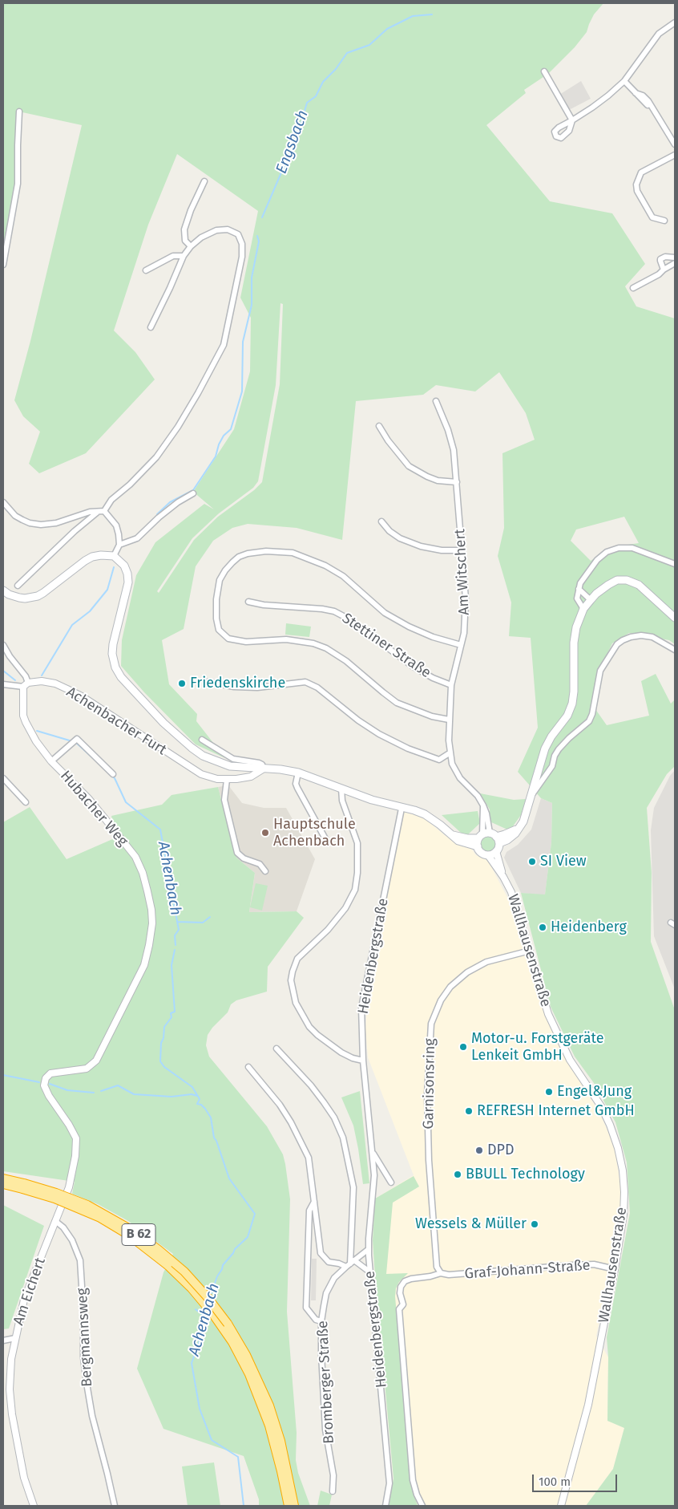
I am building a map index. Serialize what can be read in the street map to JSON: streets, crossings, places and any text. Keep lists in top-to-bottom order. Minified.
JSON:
{"streets":{"highway":["B 62"],"street":["Am Witschert","Stettiner Straße","Achenbacher Furt","Hubacher Weg","Wallhausenstraße","Heidenbergstraße","Garnisonsring","Graf-Johann-Straße","Am Eichert","Bergmannsweg","Bromberger Straße"]},"crossings":[["Am Witschert","Stettiner Straße"],["Achenbacher Furt","Hubacher Weg"],["Hubacher Weg","Am Eichert"],["Hubacher Weg","Bergmannsweg"],["Wallhausenstraße","Garnisonsring"],["Wallhausenstraße","Graf-Johann-Straße"],["Heidenbergstraße","Bromberger Straße"],["Garnisonsring","Graf-Johann-Straße"],["Am Eichert","Bergmannsweg"]],"water":["Engsbach","Achenbach"],"places":["Friedenskirche","Hauptschule Achenbach","SI View","Heidenberg","Motor-u. Forstgeräte Lenkeit GmbH","Engel&Jung","REFRESH Internet GmbH","DPD","BBULL Technology","Wessels & Müller"],"scale_bar":"100 m"}
